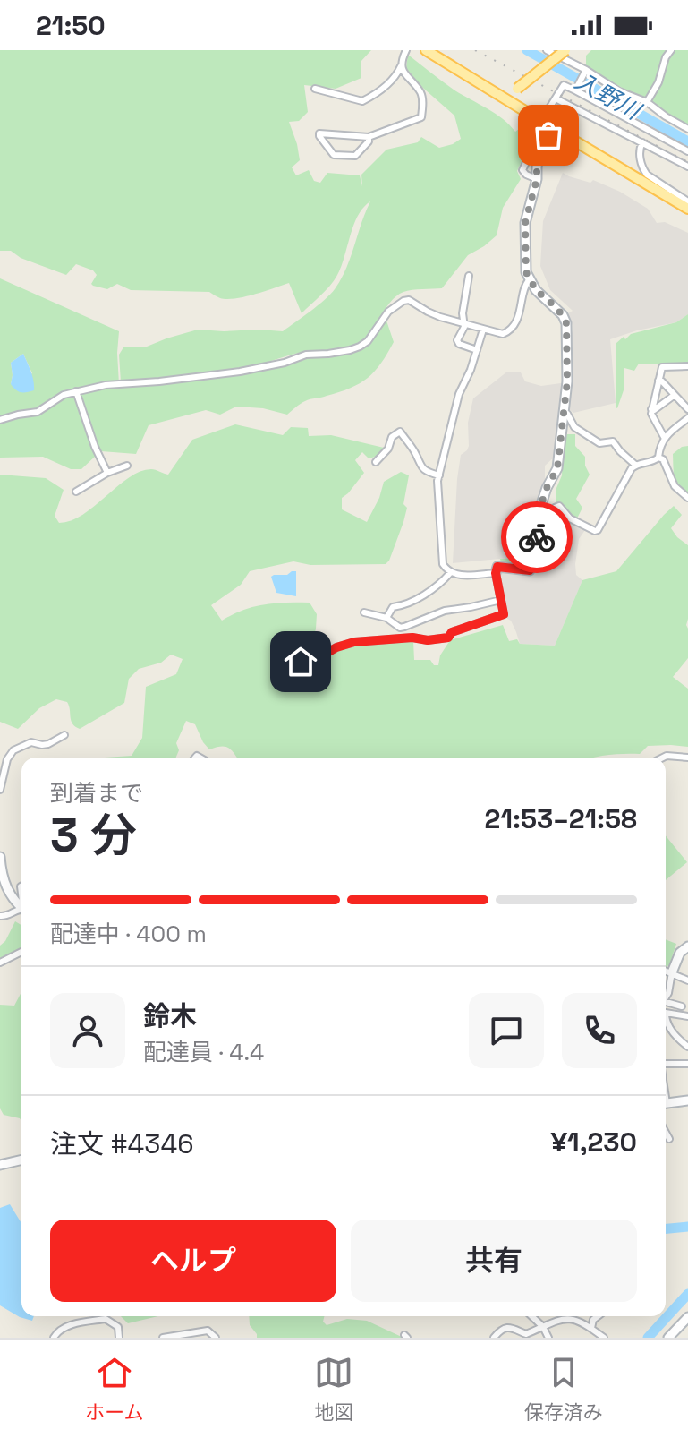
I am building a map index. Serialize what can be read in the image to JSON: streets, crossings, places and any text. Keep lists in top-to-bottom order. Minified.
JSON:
{"water":["入野川"],"page":{"status":"21:50","heading":["3 分","到着まで","21:53–21:58"],"panel":["鈴木","配達員 · 4.4","注文 #4346","¥1,230"],"bar":"配達中 · 400 m","buttons":["ヘルプ","共有"],"tabs":["ホーム","地図","保存済み"]}}
